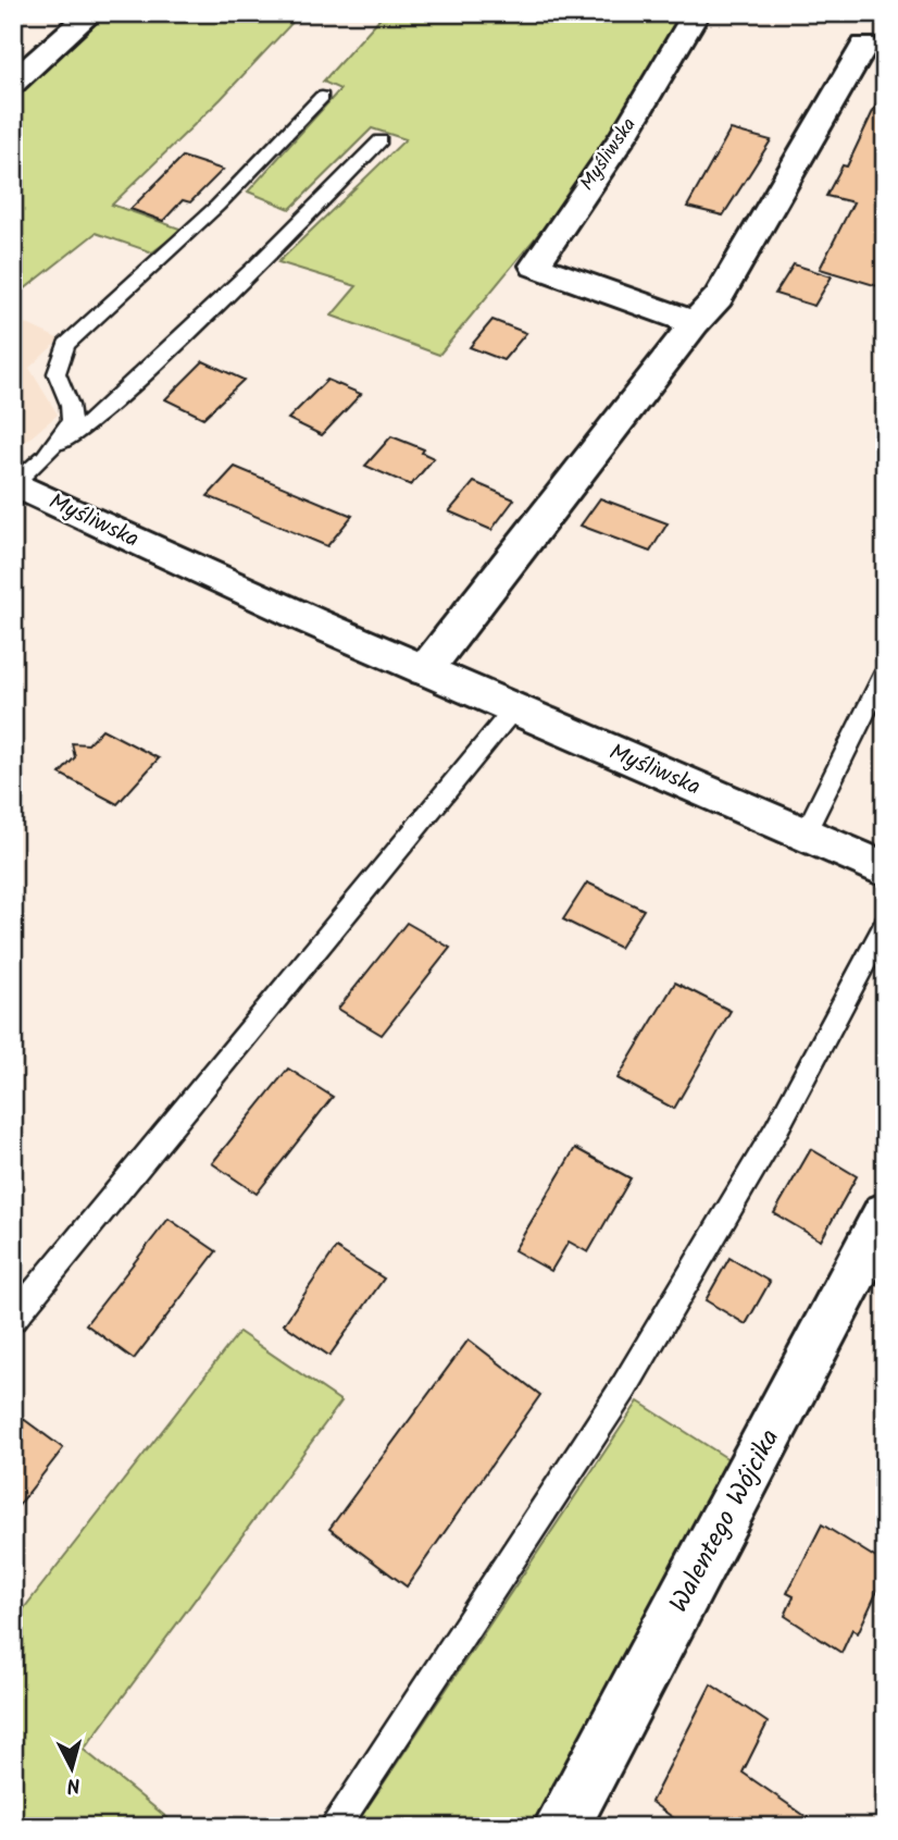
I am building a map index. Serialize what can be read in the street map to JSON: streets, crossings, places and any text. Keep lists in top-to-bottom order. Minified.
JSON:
{"streets":{"street":["Myśliwska","Walentego Wójcika"]},"north":"bottom"}
